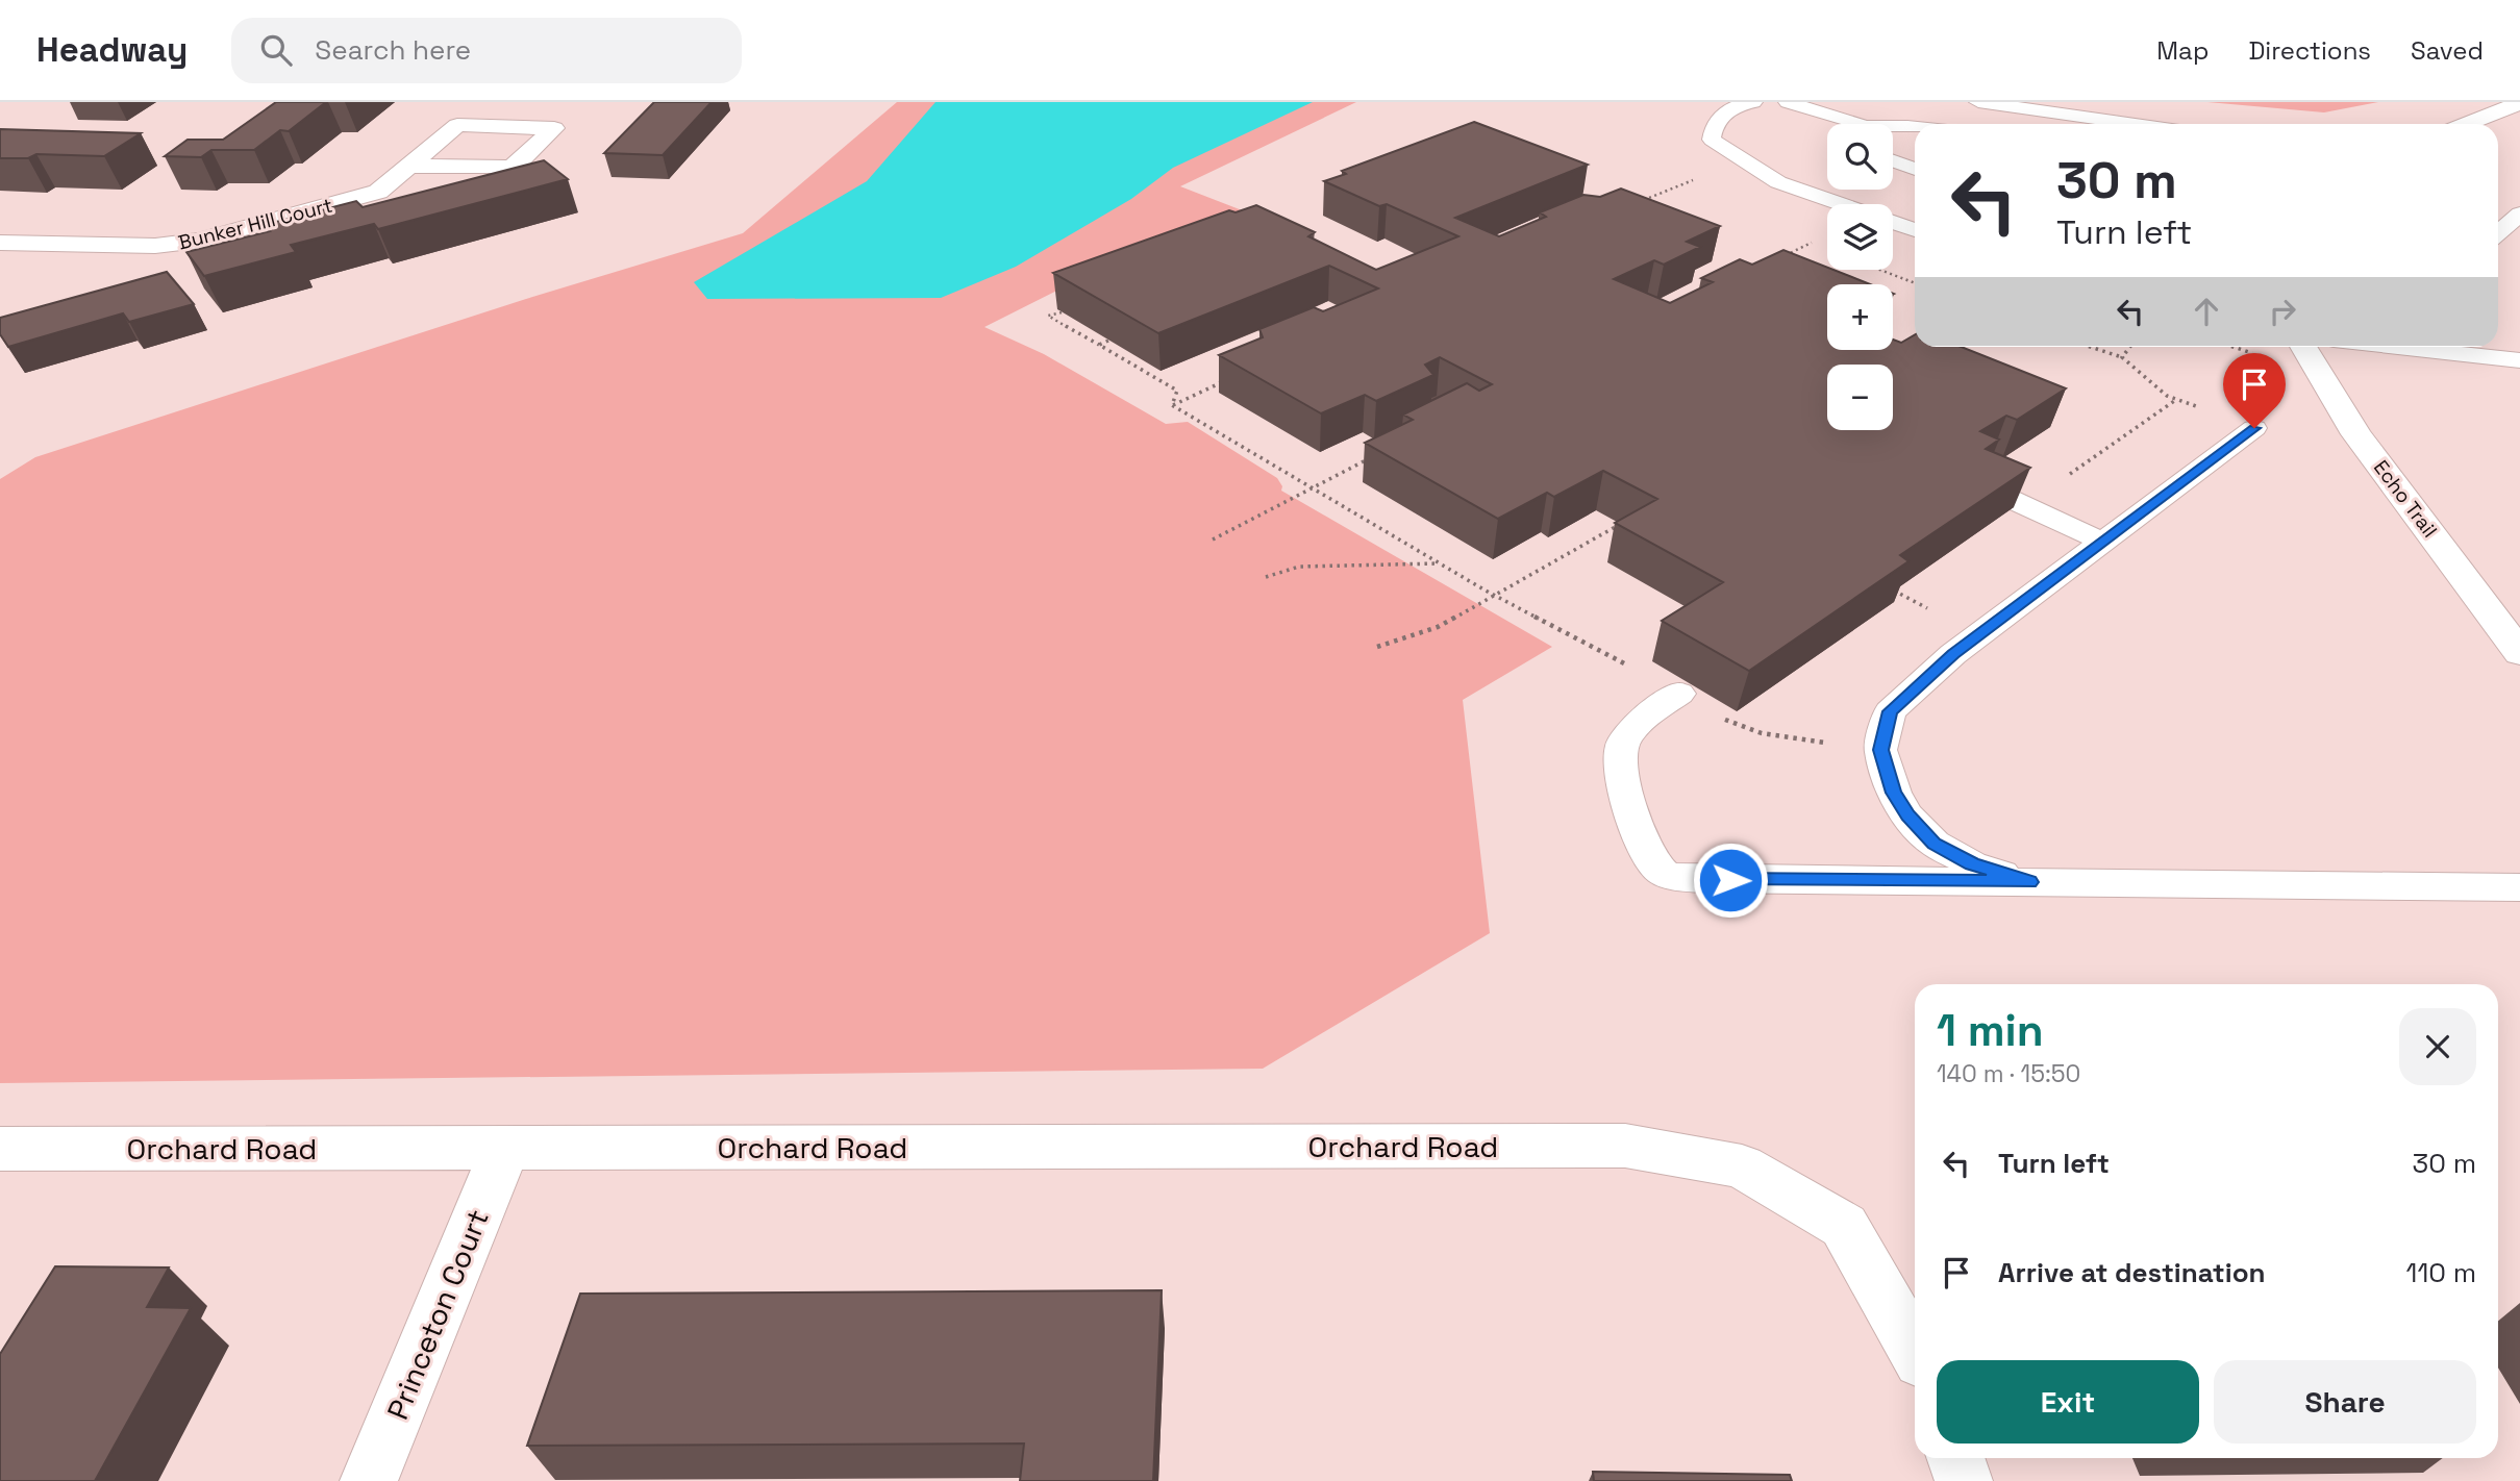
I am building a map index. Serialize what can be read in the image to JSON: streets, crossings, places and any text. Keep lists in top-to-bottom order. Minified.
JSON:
{"streets":{"street":["Bunker Hill Court","Echo Trail","Orchard Road","Princeton Court"]},"crossings":[["Orchard Road","Princeton Court"]],"page":{"header":"Headway","search":"Search here","nav":["Map","Directions","Saved"],"map_buttons":["+","−"],"turn":["30 m","Turn left"],"heading":["1 min","140 m · 15:50"],"list":[{"name":"Turn left","value":"30 m"},{"name":"Arrive at destination","value":"110 m"}],"buttons":["Exit","Share"]}}
